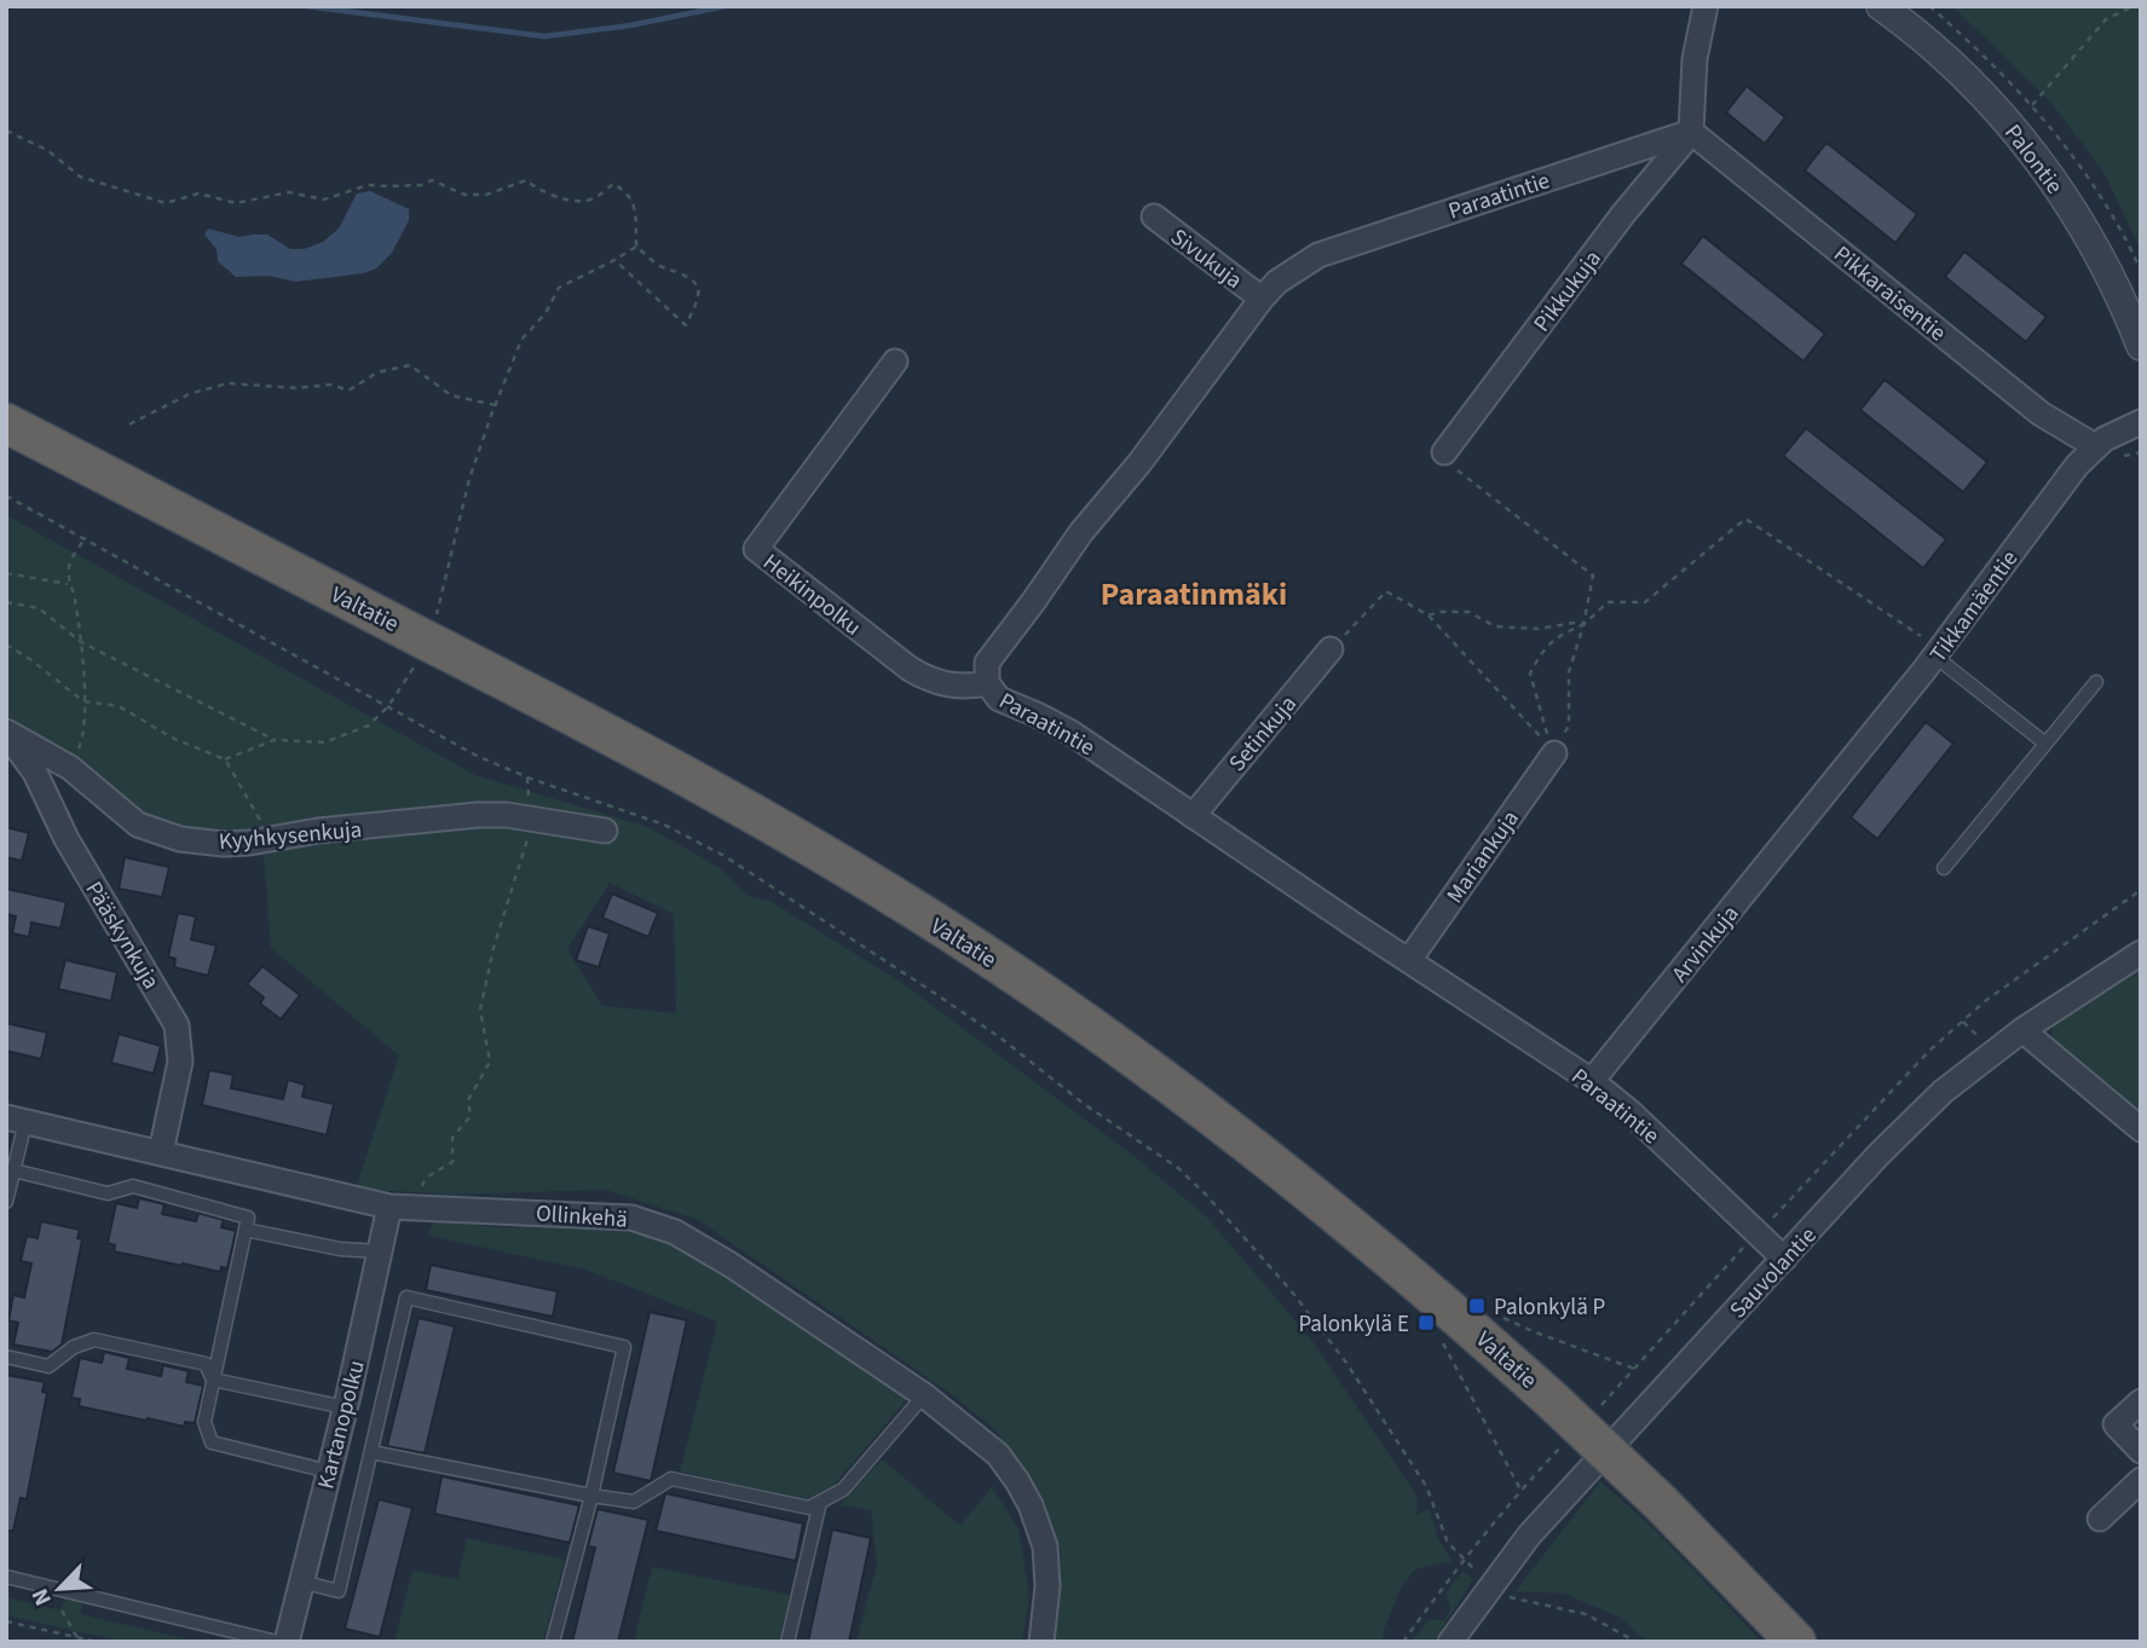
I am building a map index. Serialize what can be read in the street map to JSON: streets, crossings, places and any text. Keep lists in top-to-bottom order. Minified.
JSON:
{"streets":{"highway":["Valtatie"],"street":["Palontie","Paraatintie","Sivukuja","Pikkukuja","Pikkaraisentie","Heikinpolku","Tikkamäentie","Setinkuja","Kyyhkysenkuja","Mariankuja","Pääskynkuja","Arvinkuja","Ollinkehä","Sauvolantie","Kartanopolku"]},"crossings":[["Paraatintie","Sivukuja"],["Paraatintie","Pikkukuja"],["Paraatintie","Pikkaraisentie"],["Paraatintie","Heikinpolku"],["Paraatintie","Setinkuja"],["Paraatintie","Mariankuja"],["Paraatintie","Arvinkuja"],["Paraatintie","Sauvolantie"],["Pikkukuja","Pikkaraisentie"],["Pikkaraisentie","Tikkamäentie"],["Tikkamäentie","Arvinkuja"],["Kyyhkysenkuja","Pääskynkuja"],["Pääskynkuja","Ollinkehä"],["Ollinkehä","Kartanopolku"]],"districts":["Paraatinmäki"],"places":{"transit":["Palonkylä P","Palonkylä E"]},"north":"bottom left"}
